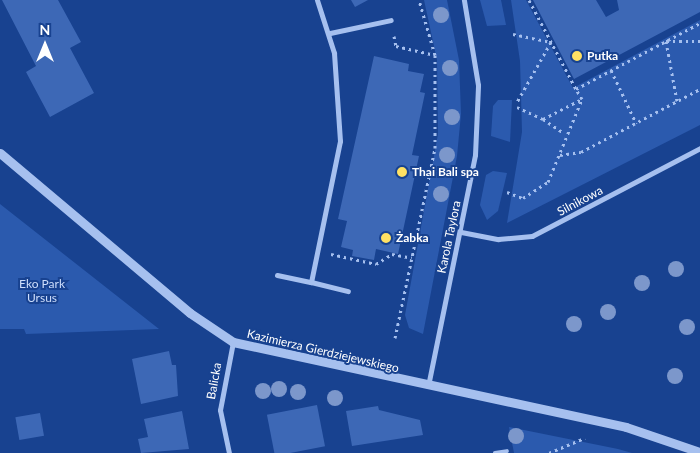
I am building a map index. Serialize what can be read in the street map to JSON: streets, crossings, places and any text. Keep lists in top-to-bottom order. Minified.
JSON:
{"streets":{"street":["Silnikowa","Karola Taylora","Kazimierza Gierdziejewskiego","Balicka"]},"crossings":[["Silnikowa","Karola Taylora"],["Karola Taylora","Kazimierza Gierdziejewskiego"],["Kazimierza Gierdziejewskiego","Balicka"]],"parks":["Eko Park Ursus"],"places":["Putka","Thai Bali spa","Żabka"],"north":"top"}
